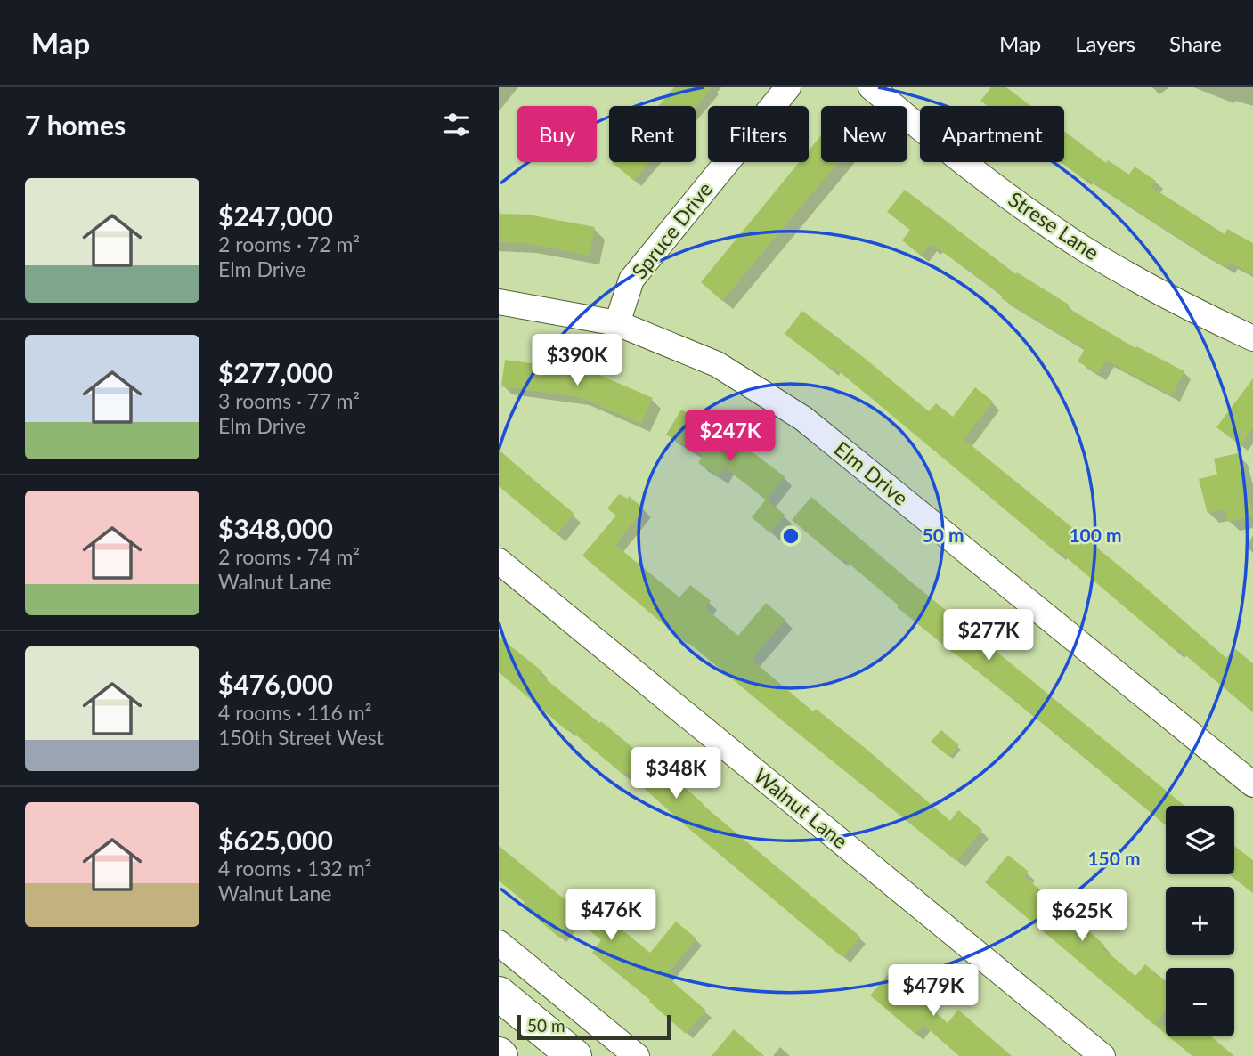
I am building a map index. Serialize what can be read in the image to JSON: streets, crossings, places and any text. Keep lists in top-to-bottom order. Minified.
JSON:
{"streets":{"street":["Strese Lane","Spruce Drive","Elm Drive","Walnut Lane"]},"crossings":[["Spruce Drive","Elm Drive"]],"scale_bar":"50 m","page":{"header":"Map","nav":["Map","Layers","Share"],"heading":"7 homes","chip":["Buy","Rent","Filters","New","Apartment"],"list":[{"name":"$247,000","note":"2 rooms · 72 m² · Elm Drive"},{"name":"$277,000","note":"3 rooms · 77 m² · Elm Drive"},{"name":"$348,000","note":"2 rooms · 74 m² · Walnut Lane"},{"name":"$476,000","note":"4 rooms · 116 m² · 150th Street West"},{"name":"$625,000","note":"4 rooms · 132 m² · Walnut Lane"}],"price":["$390K","$247K","$277K","$348K","$476K","$625K","$479K"],"map_buttons":["+","−"],"scale":"50 m"},"rings":["50 m","100 m","150 m"]}
